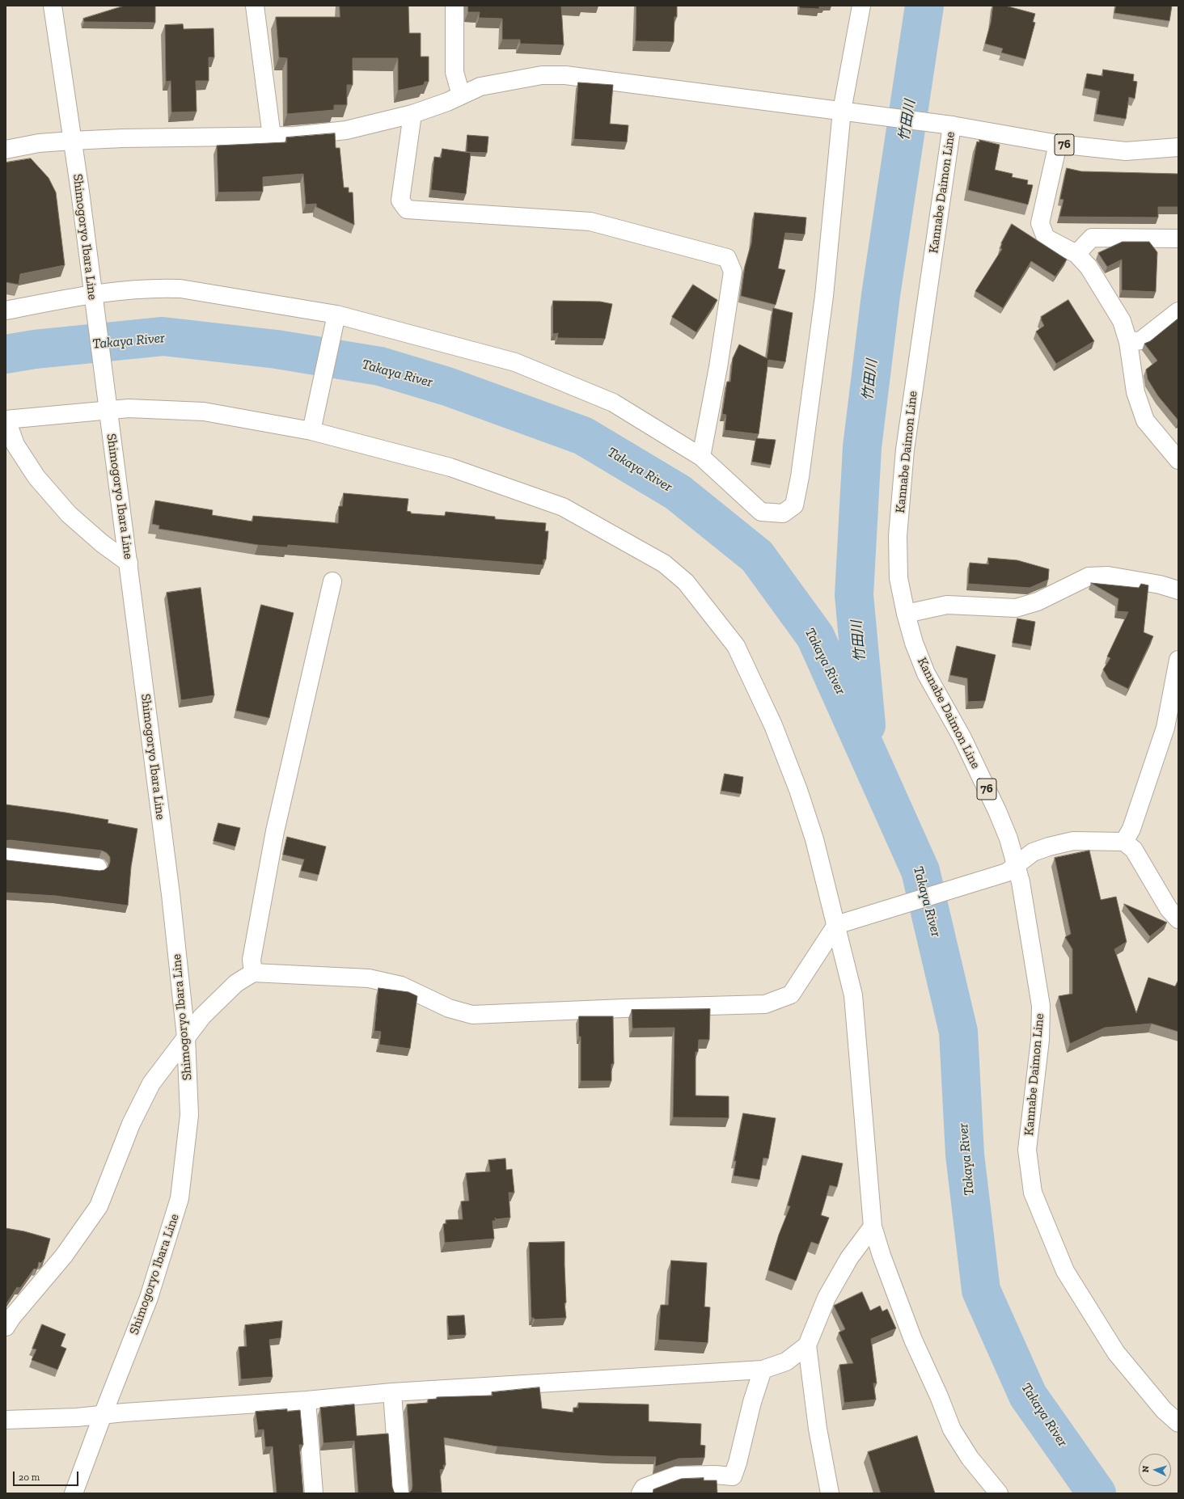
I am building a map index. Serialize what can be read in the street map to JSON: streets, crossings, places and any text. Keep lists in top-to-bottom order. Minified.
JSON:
{"streets":{"street":["76","Kannabe Daimon Line","Shimogoryo Ibara Line"]},"water":["竹田川","Takaya River"],"scale_bar":"20 m","north":"left"}
